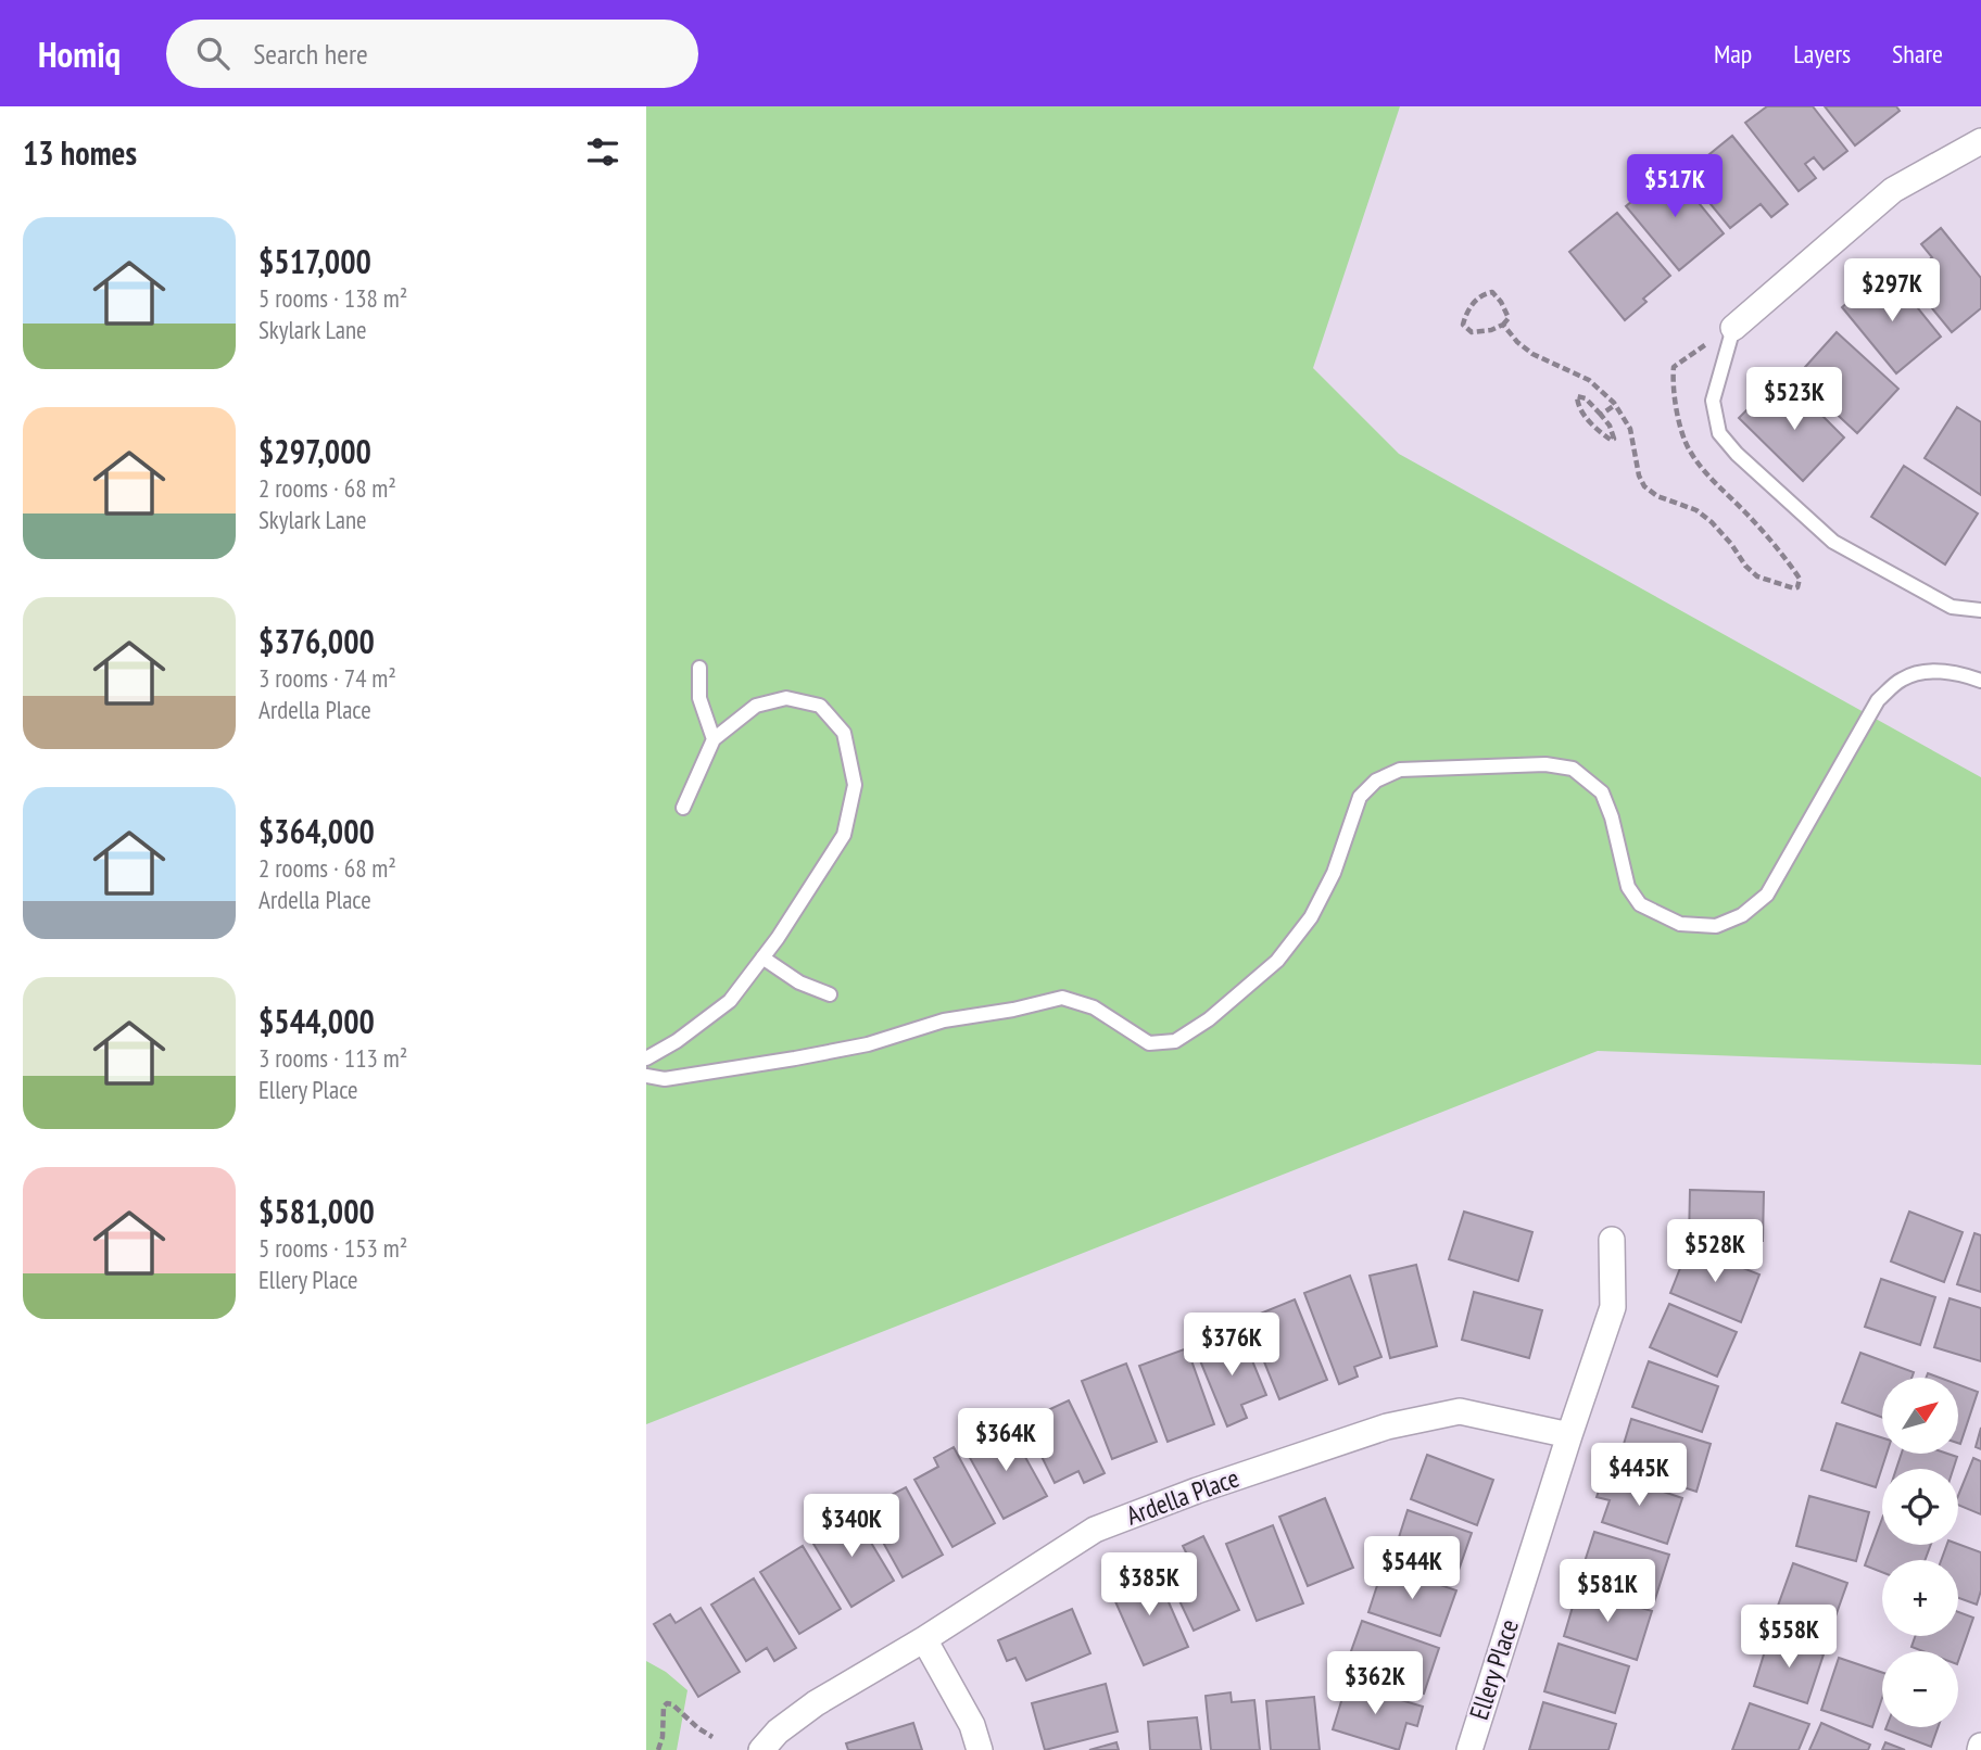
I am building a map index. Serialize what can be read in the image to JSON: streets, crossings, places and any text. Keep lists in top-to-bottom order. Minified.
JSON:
{"streets":{"street":["Ardella Place","Ellery Place"]},"crossings":[["Ardella Place","Ellery Place"]],"north":"top right","page":{"header":"Homiq","search":"Search here","nav":["Map","Layers","Share"],"heading":"13 homes","price":["$517K","$297K","$523K","$528K","$376K","$364K","$445K","$340K","$544K","$385K","$581K","$558K","$362K"],"list":[{"name":"$517,000","note":"5 rooms · 138 m² · Skylark Lane"},{"name":"$297,000","note":"2 rooms · 68 m² · Skylark Lane"},{"name":"$376,000","note":"3 rooms · 74 m² · Ardella Place"},{"name":"$364,000","note":"2 rooms · 68 m² · Ardella Place"},{"name":"$544,000","note":"3 rooms · 113 m² · Ellery Place"},{"name":"$581,000","note":"5 rooms · 153 m² · Ellery Place"}],"map_buttons":["+","−"]}}
